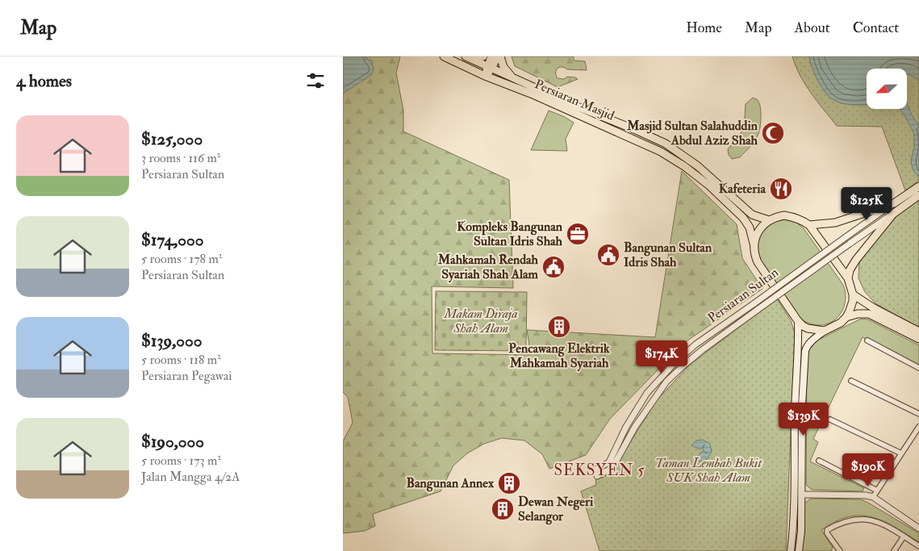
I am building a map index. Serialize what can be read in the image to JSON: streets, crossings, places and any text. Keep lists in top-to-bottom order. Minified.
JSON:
{"streets":{"main road":["Persiaran Masjid","Persiaran Sultan"]},"districts":["SEKSYEN 5"],"parks":["Makam Diraja Shah Alam","Taman Lembah Bukit SUK Shah Alam"],"places":{"mosque":["Masjid Sultan Salahuddin Abdul Aziz Shah"],"restaurant":["Kafeteria"],"office":["Kompleks Bangunan Sultan Idris Shah"],"public building":["Bangunan Sultan Idris Shah","Mahkamah Rendah Syariah Shah Alam"],"building":["Pencawang Elektrik Mahkamah Syariah","Bangunan Annex","Dewan Negeri Selangor"]},"north":"left","page":{"header":"Map","nav":["Home","Map","About","Contact"],"heading":"4 homes","list":[{"name":"$125,000","note":"3 rooms · 116 m² · Persiaran Sultan"},{"name":"$174,000","note":"5 rooms · 178 m² · Persiaran Sultan"},{"name":"$139,000","note":"5 rooms · 118 m² · Persiaran Pegawai"},{"name":"$190,000","note":"5 rooms · 173 m² · Jalan Mangga 4/2A"}],"price":["$125K","$174K","$139K","$190K"]}}
